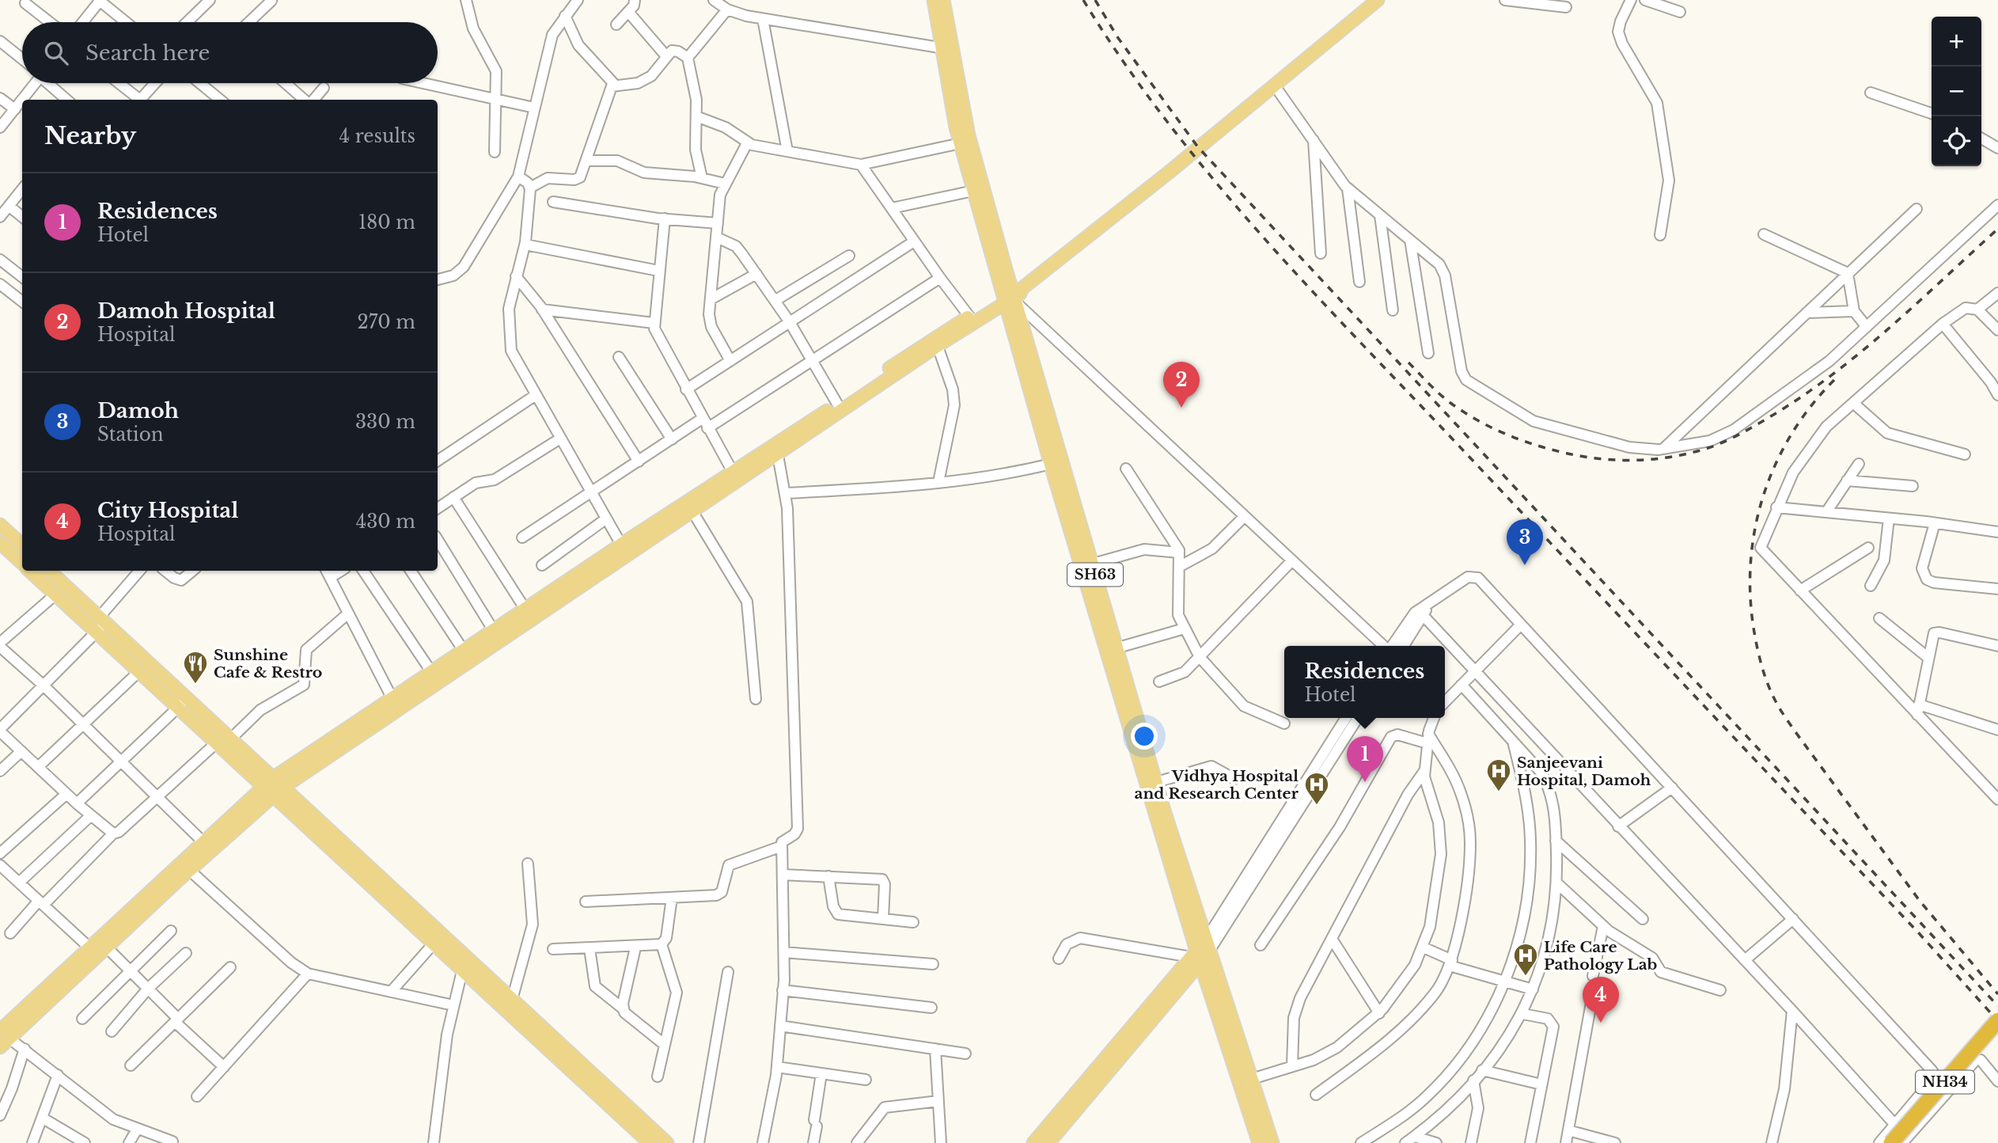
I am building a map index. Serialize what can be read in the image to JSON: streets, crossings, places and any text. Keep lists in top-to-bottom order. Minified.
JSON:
{"streets":{"highway":["NH34"],"main road":["SH63"]},"places":{"restaurant":["Sunshine Cafe & Restro"],"hospital":["Sanjeevani Hospital, Damoh","Vidhya Hospital and Research Center","Life Care Pathology Lab"]},"page":{"map_buttons":["+","−"],"search":"Search here","heading":["Nearby","4 results"],"list":[{"mark":"1","name":"Residences","note":"Hotel","value":"180 m"},{"mark":"2","name":"Damoh Hospital","note":"Hospital","value":"270 m"},{"mark":"3","name":"Damoh","note":"Station","value":"330 m"},{"mark":"4","name":"City Hospital","note":"Hospital","value":"430 m"}],"pins":["2","3","1","4"],"popup":["Residences","Hotel"]}}
